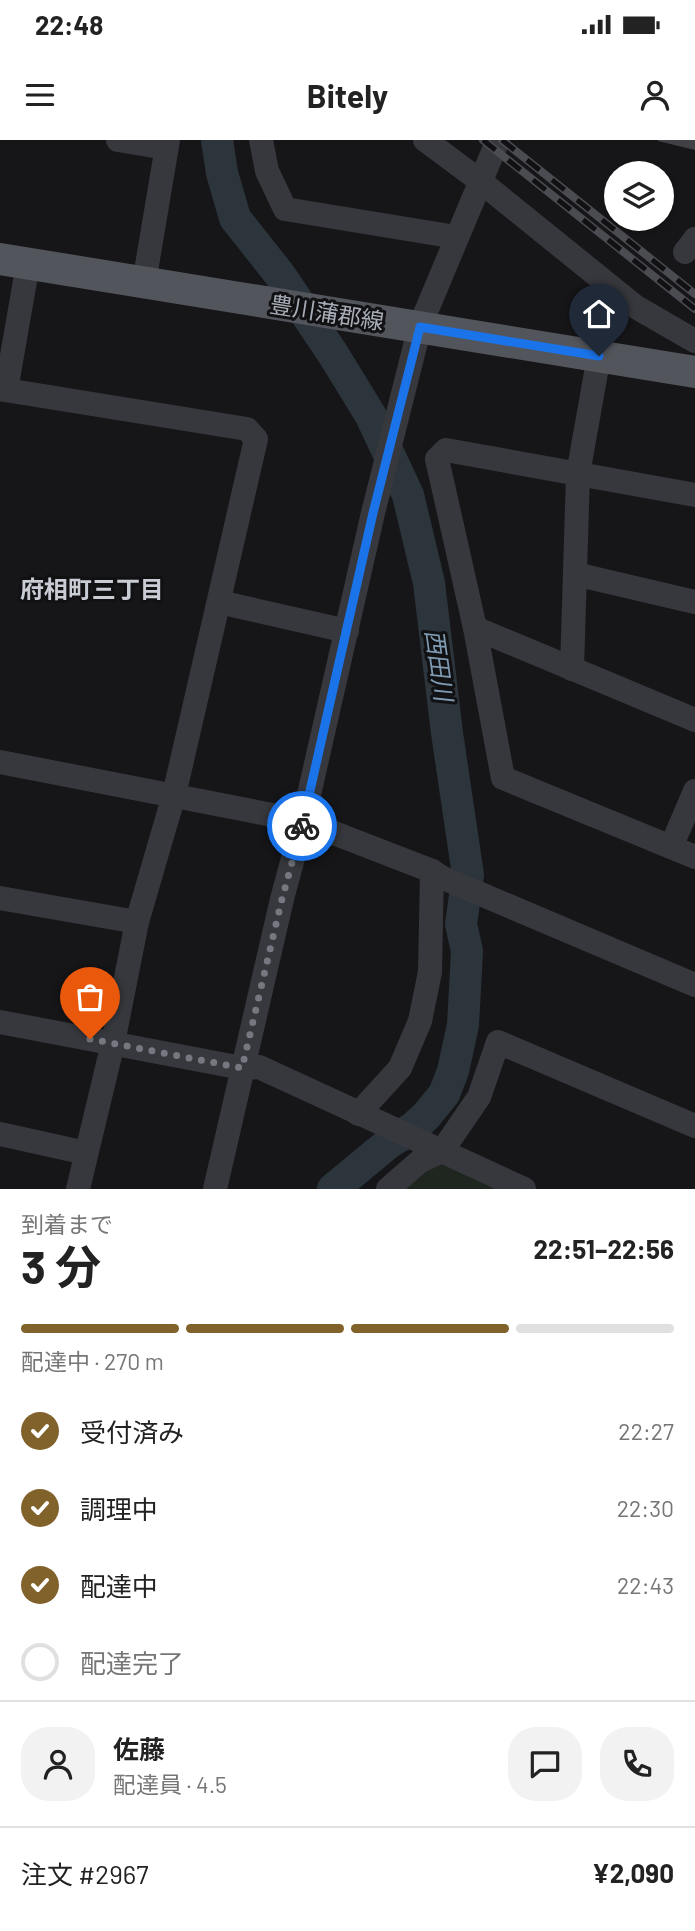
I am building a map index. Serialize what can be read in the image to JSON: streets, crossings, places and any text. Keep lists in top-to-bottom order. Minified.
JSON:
{"streets":{"main road":["豊川蒲郡線"]},"districts":["府相町三丁目"],"water":["西田川"],"page":{"status":"22:48","header":"Bitely","heading":["3 分","到着まで","22:51–22:56"],"panel":["佐藤","配達員 · 4.5","注文 #2967","¥2,090"],"bar":"配達中 · 270 m","list":[["受付済み","22:27"],["調理中","22:30"],["配達中","22:43"],"配達完了"]}}
